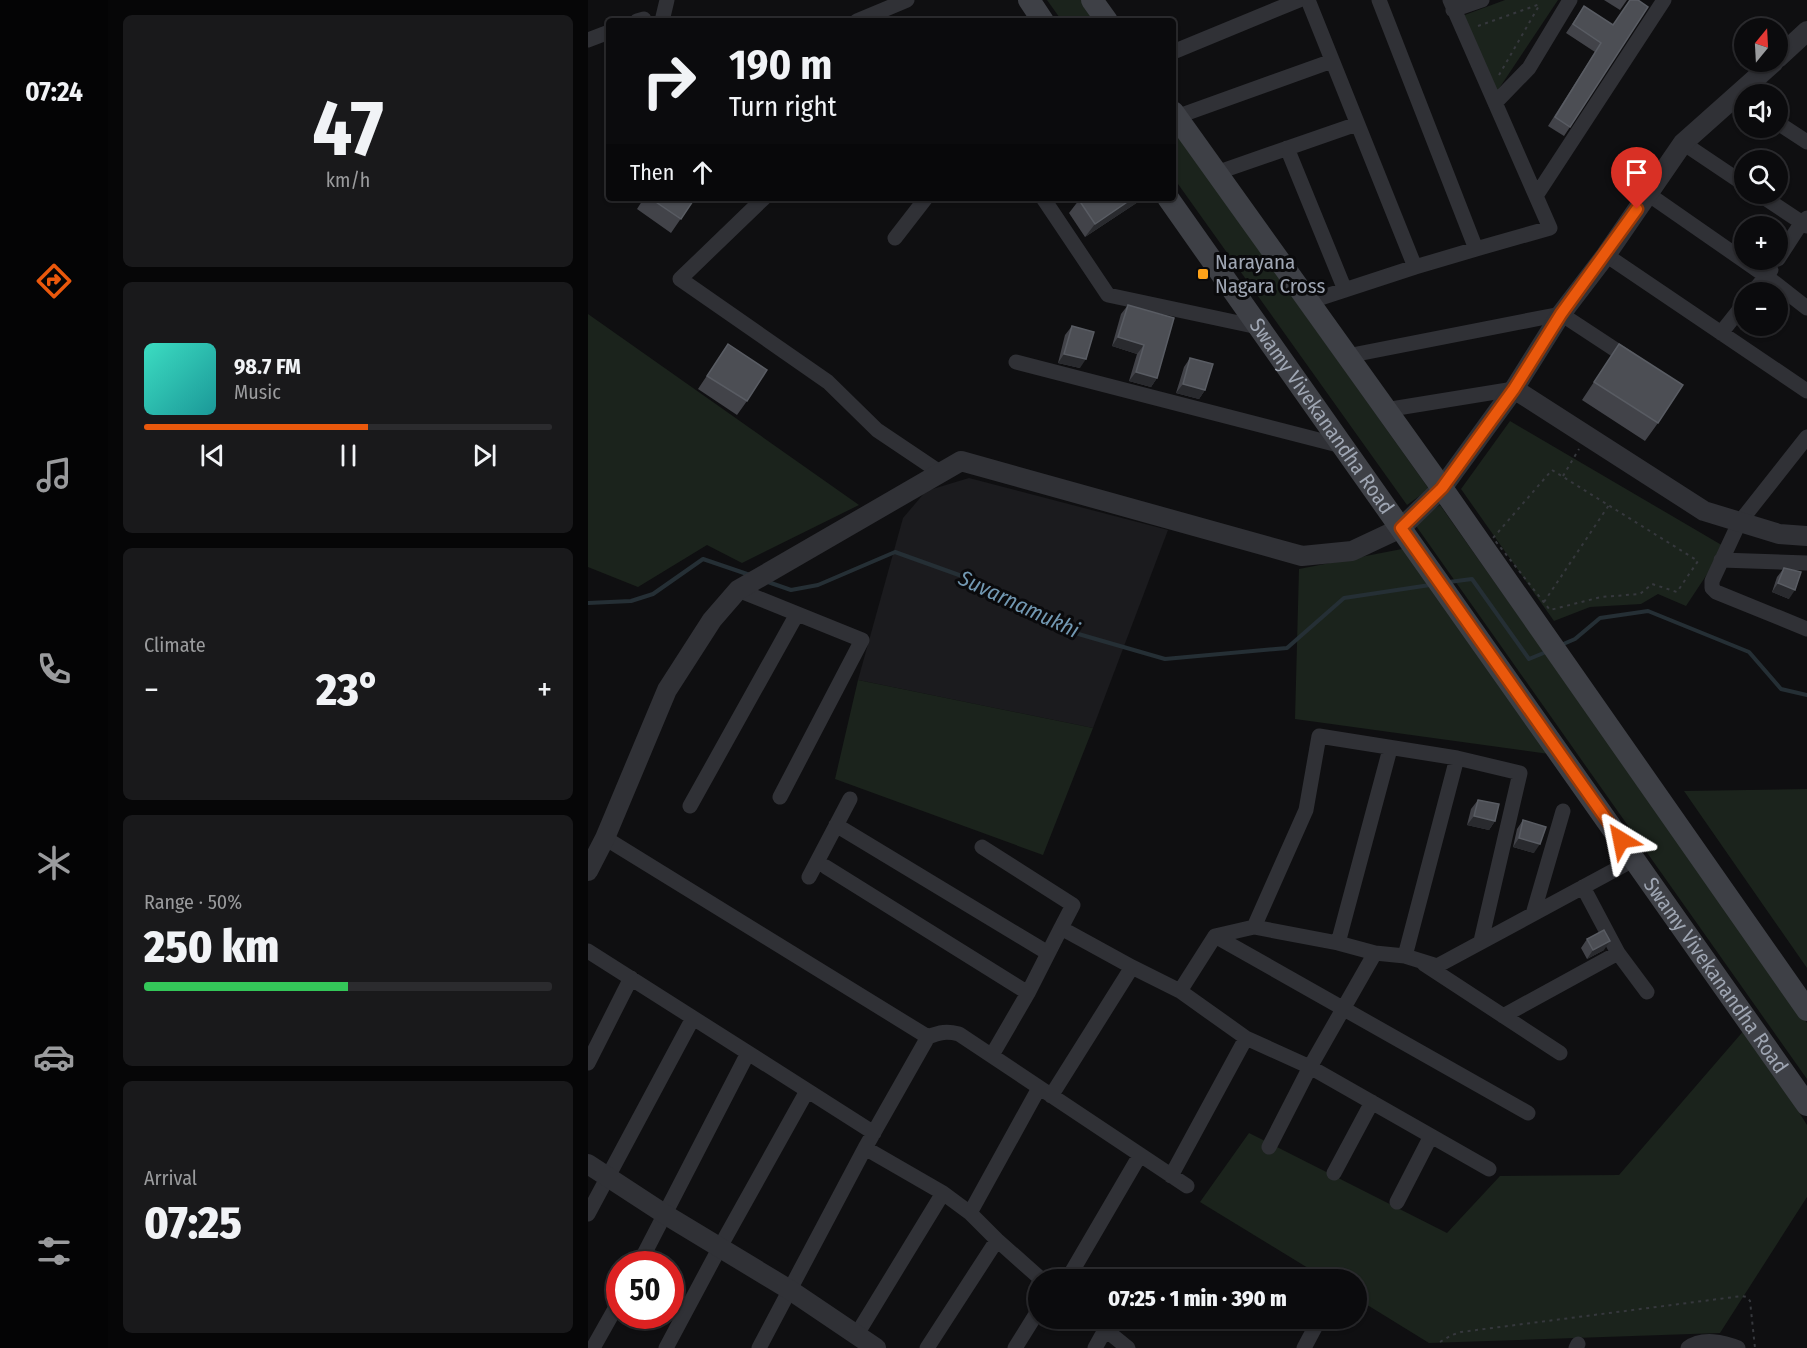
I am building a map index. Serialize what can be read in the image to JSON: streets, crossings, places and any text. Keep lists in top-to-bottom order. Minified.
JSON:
{"streets":{"main road":["Swamy Vivekanandha Road"]},"water":["Suvarnamukhi"],"places":{"transit":["Narayana Nagara Cross"]},"north":"top","page":{"tabs":"07:24","tile":[["47","km/h"],"Climate",["Range · 50%","250 km"],["Arrival","07:25"]],"map_buttons":["+","−"],"turn":["190 m","Turn right"],"then":"Then","song":["98.7 FM","Music"],"heat":["−","23°","+"],"limit":"50","trip":"07:25 · 1 min · 390 m"}}
